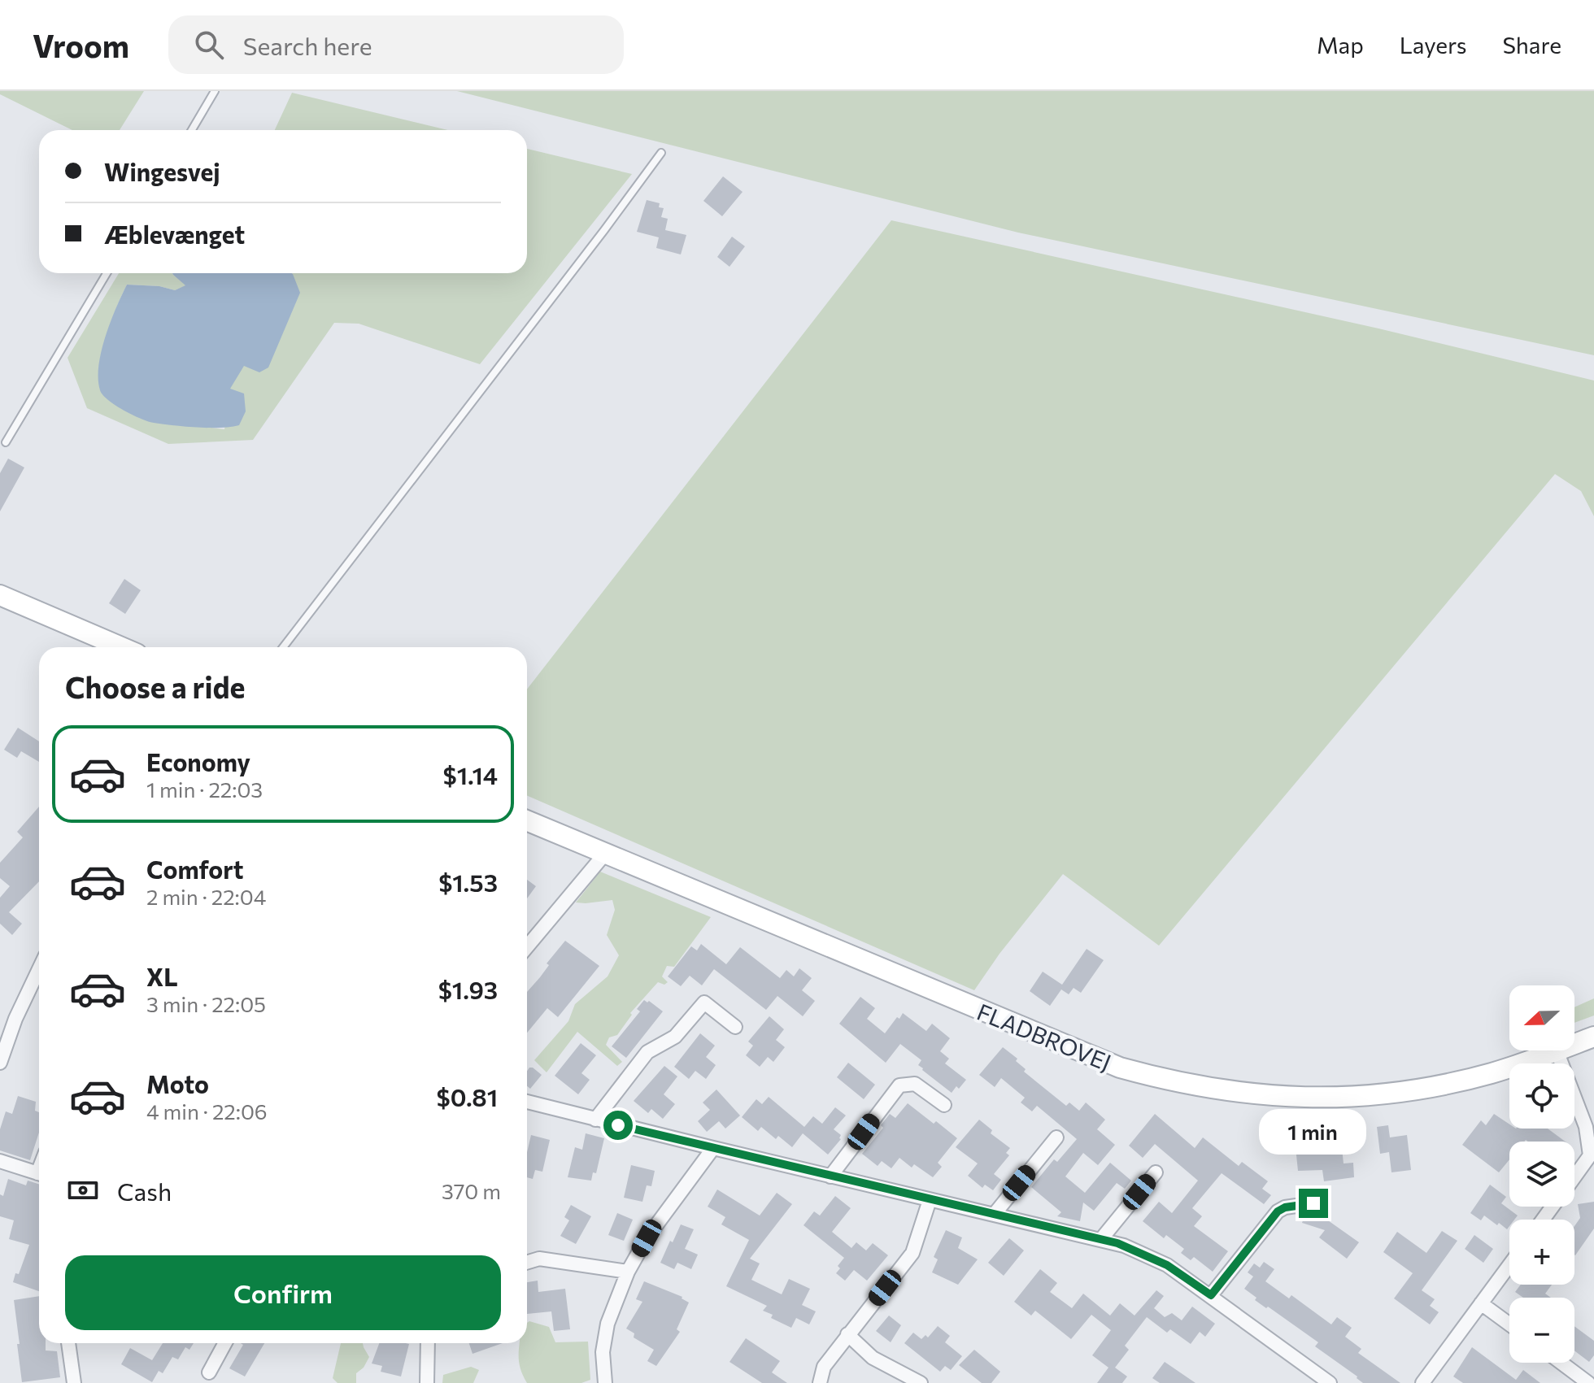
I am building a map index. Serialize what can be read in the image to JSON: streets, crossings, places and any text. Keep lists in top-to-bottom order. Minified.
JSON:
{"streets":{"main road":["FLADBROVEJ"]},"north":"left","page":{"header":"Vroom","search":"Search here","nav":["Map","Layers","Share"],"banner":["Wingesvej","Æblevænget"],"heading":"Choose a ride","list":[{"name":"Economy","note":"1 min · 22:03","value":"$1.14"},{"name":"Comfort","note":"2 min · 22:04","value":"$1.53"},{"name":"XL","note":"3 min · 22:05","value":"$1.93"},{"name":"Moto","note":"4 min · 22:06","value":"$0.81"}],"map_buttons":["+","−"],"bubble":"1 min","pay":["Cash","370 m"],"buttons":"Confirm"}}
